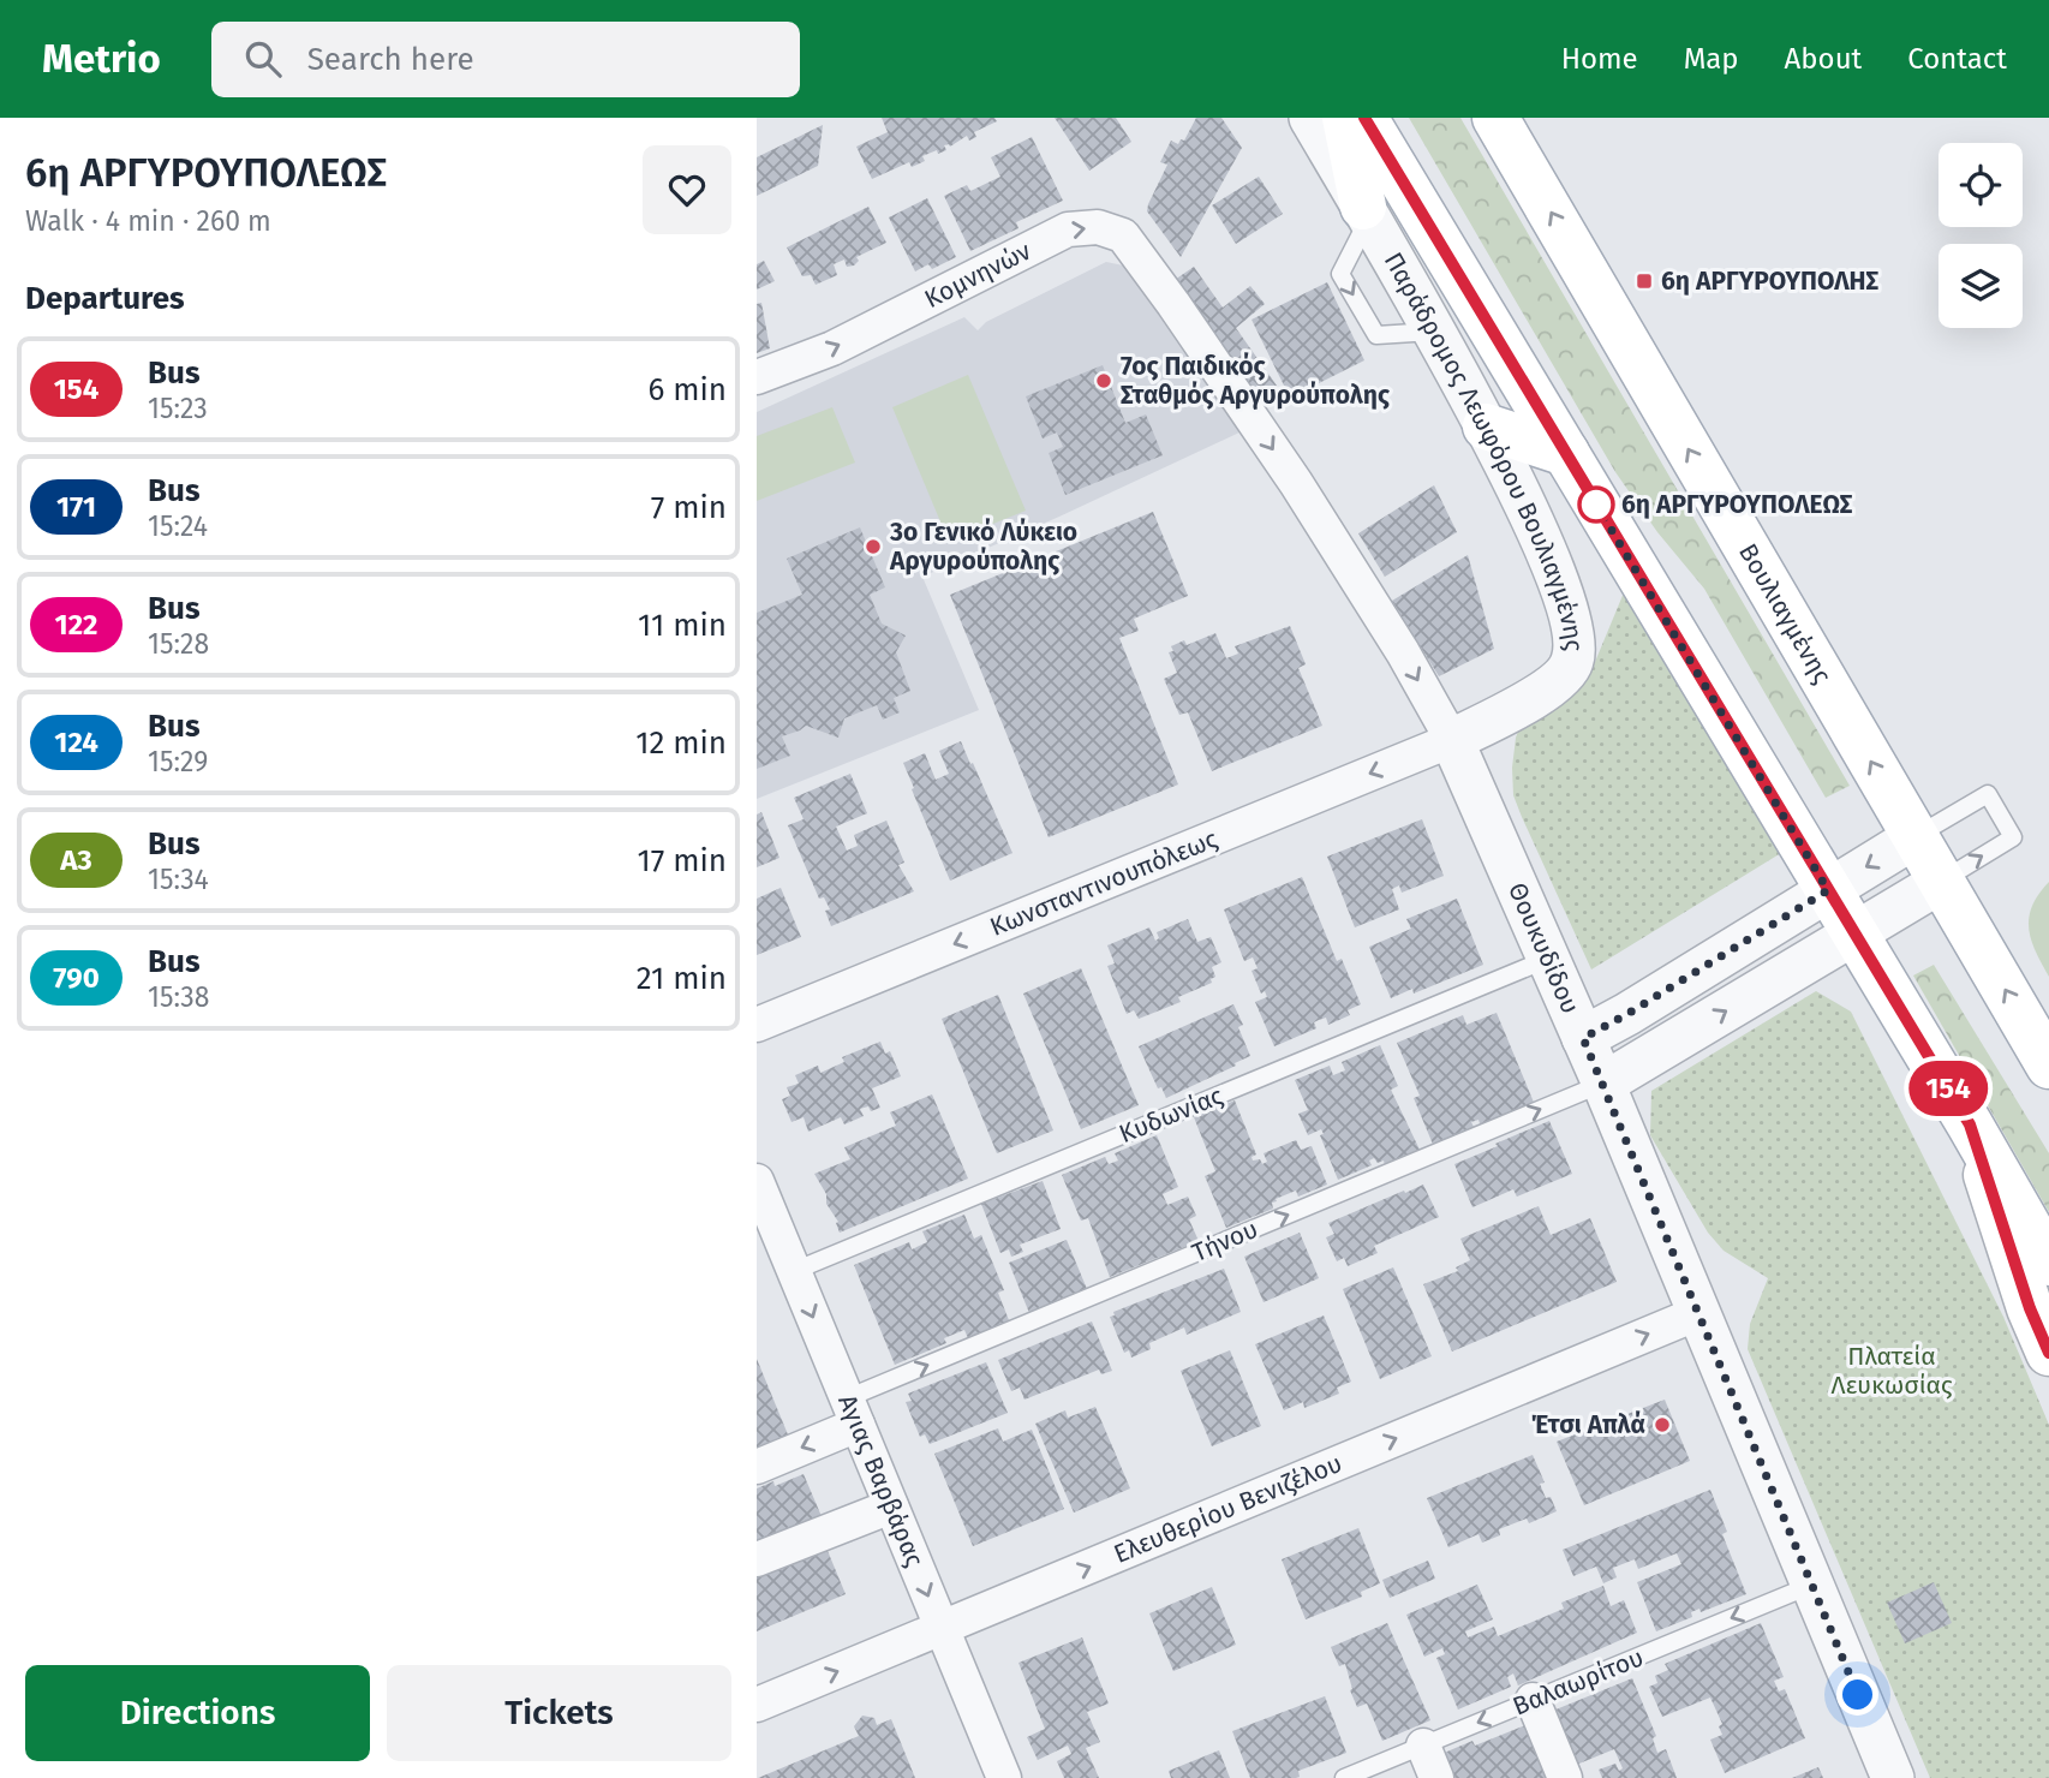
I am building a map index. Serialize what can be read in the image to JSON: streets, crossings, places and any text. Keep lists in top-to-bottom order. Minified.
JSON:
{"streets":{"main road":["Βουλιαγμένης"],"street":["Κομνηνών","Παράδρομος Λεωφόρου Βουλιαγμένης","Κωνσταντινουπόλεως","Θουκυδίδου","Αγιας Βαρβάρας","Ελευθερίου Βενιζέλου"],"lane":["Κυδωνίας","Τήνου","Βαλαωρίτου"]},"crossings":[["Κομνηνών","Θουκυδίδου"],["Παράδρομος Λεωφόρου Βουλιαγμένης","Κωνσταντινουπόλεως"],["Παράδρομος Λεωφόρου Βουλιαγμένης","Θουκυδίδου"],["Κωνσταντινουπόλεως","Θουκυδίδου"],["Θουκυδίδου","Κυδωνίας"],["Θουκυδίδου","Τήνου"],["Θουκυδίδου","Ελευθερίου Βενιζέλου"],["Θουκυδίδου","Βαλαωρίτου"],["Κυδωνίας","Αγιας Βαρβάρας"],["Τήνου","Αγιας Βαρβάρας"],["Αγιας Βαρβάρας","Ελευθερίου Βενιζέλου"]],"one_way":["Κομνηνών","Κωνσταντινουπόλεως","Τήνου","Αγιας Βαρβάρας","Ελευθερίου Βενιζέλου","Βαλαωρίτου"],"parks":["Πλατεία Λευκωσίας"],"places":{"transit":["6η ΑΡΓΥΡΟΥΠΟΛΗΣ"],"other":["7ος Παιδικός Σταθμός Αργυρούπολης","6η ΑΡΓΥΡΟΥΠΟΛΕΩΣ","3ο Γενικό Λύκειο Αργυρούπολης","Έτσι Απλά"]},"lines":["bus line 154"],"page":{"header":"Metrio","search":"Search here","nav":["Home","Map","About","Contact"],"heading":[["6η ΑΡΓΥΡΟΥΠΟΛΕΩΣ","Walk · 4 min · 260 m"],"Departures"],"on_map":"154","list":[{"mark":"154","name":"Bus","note":"15:23","value":"6 min"},{"mark":"171","name":"Bus","note":"15:24","value":"7 min"},{"mark":"122","name":"Bus","note":"15:28","value":"11 min"},{"mark":"124","name":"Bus","note":"15:29","value":"12 min"},{"mark":"Α3","name":"Bus","note":"15:34","value":"17 min"},{"mark":"790","name":"Bus","note":"15:38","value":"21 min"}],"buttons":["Directions","Tickets"]}}
